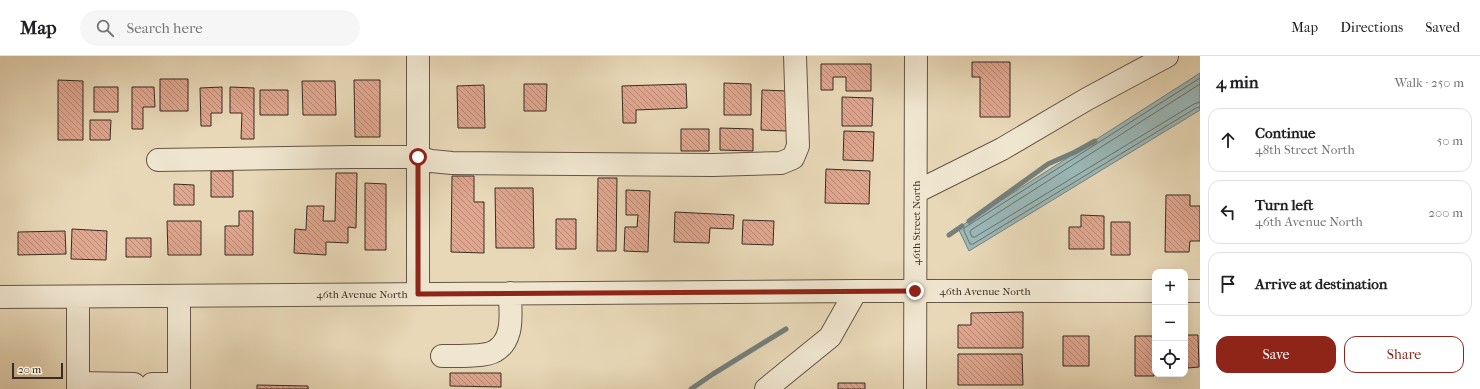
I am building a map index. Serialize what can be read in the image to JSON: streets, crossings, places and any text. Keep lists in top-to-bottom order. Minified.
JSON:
{"streets":{"street":["46th Street North","46th Avenue North"]},"crossings":[["46th Street North","46th Avenue North"]],"scale_bar":"20 m","page":{"header":"Map","search":"Search here","nav":["Map","Directions","Saved"],"heading":["4 min","Walk · 250 m"],"list":[["Continue","48th Street North","50 m"],["Turn left","46th Avenue North","200 m"],"Arrive at destination"],"map_buttons":["+","−"],"buttons":["Save","Share"],"scale":"20 m"}}
